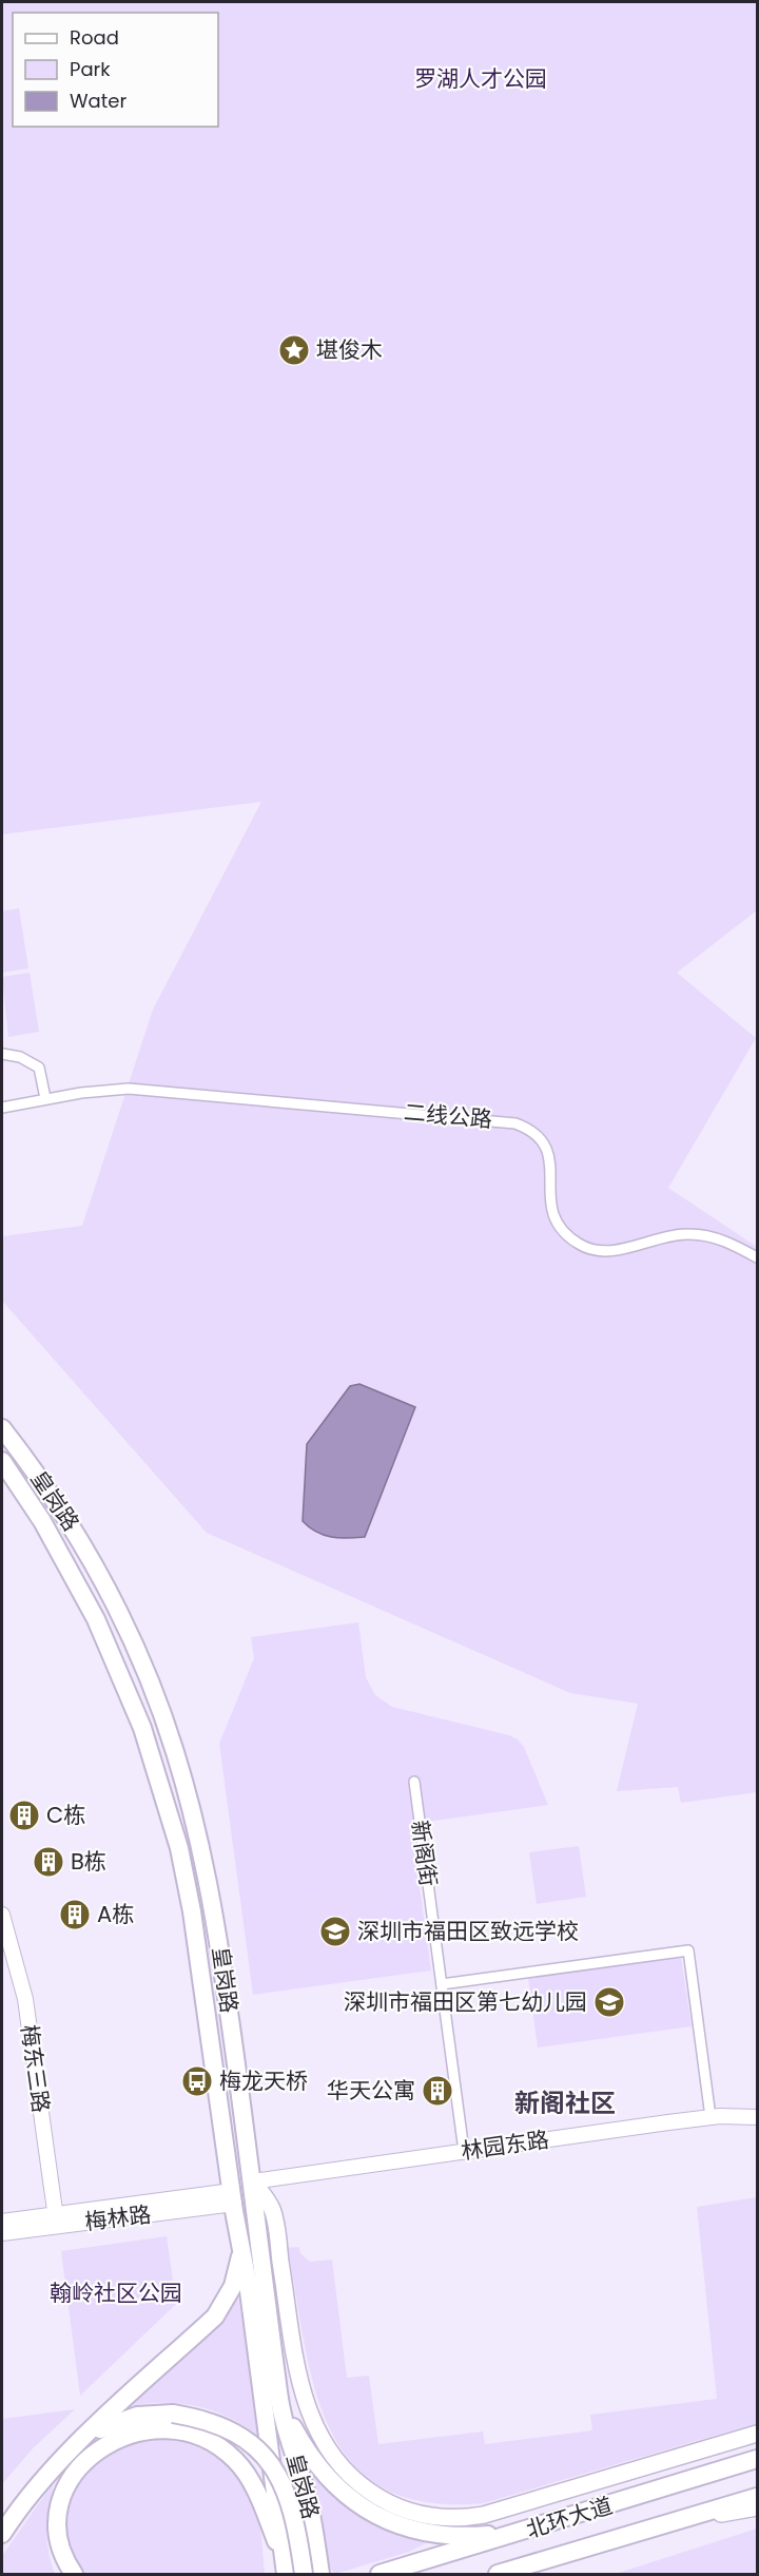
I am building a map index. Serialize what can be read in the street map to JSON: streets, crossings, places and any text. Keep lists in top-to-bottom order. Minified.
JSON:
{"streets":{"highway":["皇岗路","北环大道"],"street":["二线公路","新阁街","梅东三路","林园东路","梅林路"]},"crossings":[["皇岗路","林园东路"],["皇岗路","梅林路"],["新阁街","林园东路"],["梅东三路","梅林路"]],"districts":["新阁社区"],"parks":["罗湖人才公园","翰岭社区公园"],"places":{"place":["堪俊木"],"building":["C栋","B栋","A栋","华天公寓"],"school or university":["深圳市福田区致远学校","深圳市福田区第七幼儿园"],"bus stop":["梅龙天桥"]},"legend":["Road","Park","Water"]}
